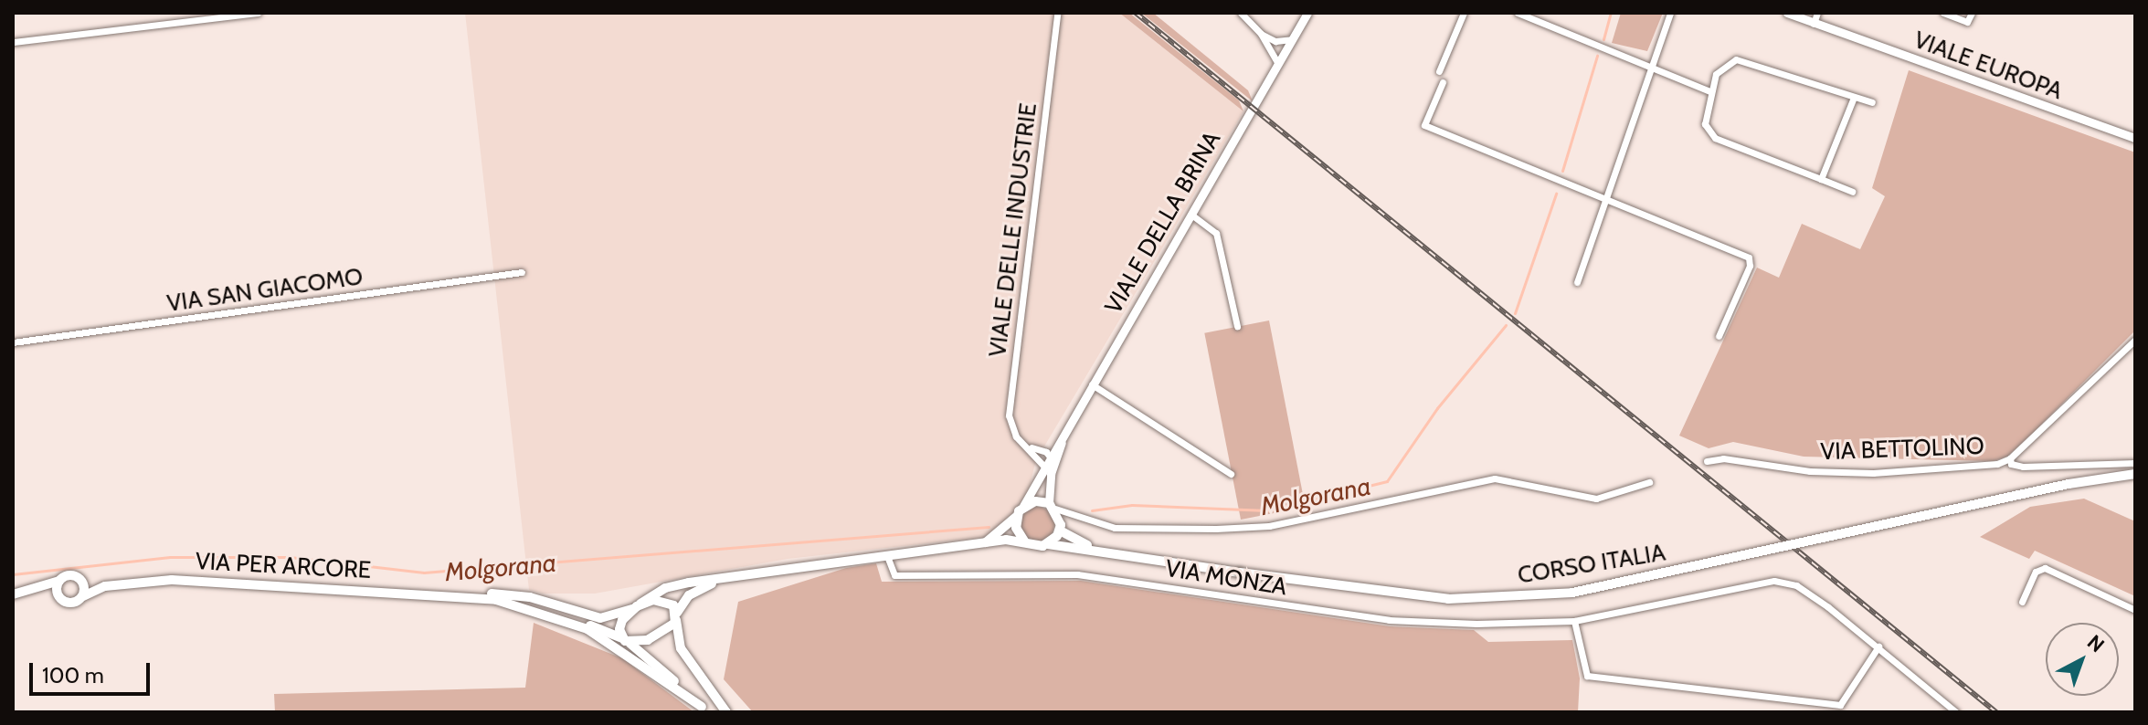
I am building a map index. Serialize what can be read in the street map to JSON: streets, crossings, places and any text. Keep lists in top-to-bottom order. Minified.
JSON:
{"streets":{"main road":["CORSO ITALIA","VIA PER ARCORE"],"street":["VIALE EUROPA","VIALE DELLA BRINA","VIALE DELLE INDUSTRIE","VIA SAN GIACOMO","VIA BETTOLINO","VIA MONZA"]},"crossings":[["VIALE DELLA BRINA","VIALE DELLE INDUSTRIE"],["VIALE DELLA BRINA","CORSO ITALIA"]],"water":["Molgorana"],"scale_bar":"100 m","north":"top right"}
